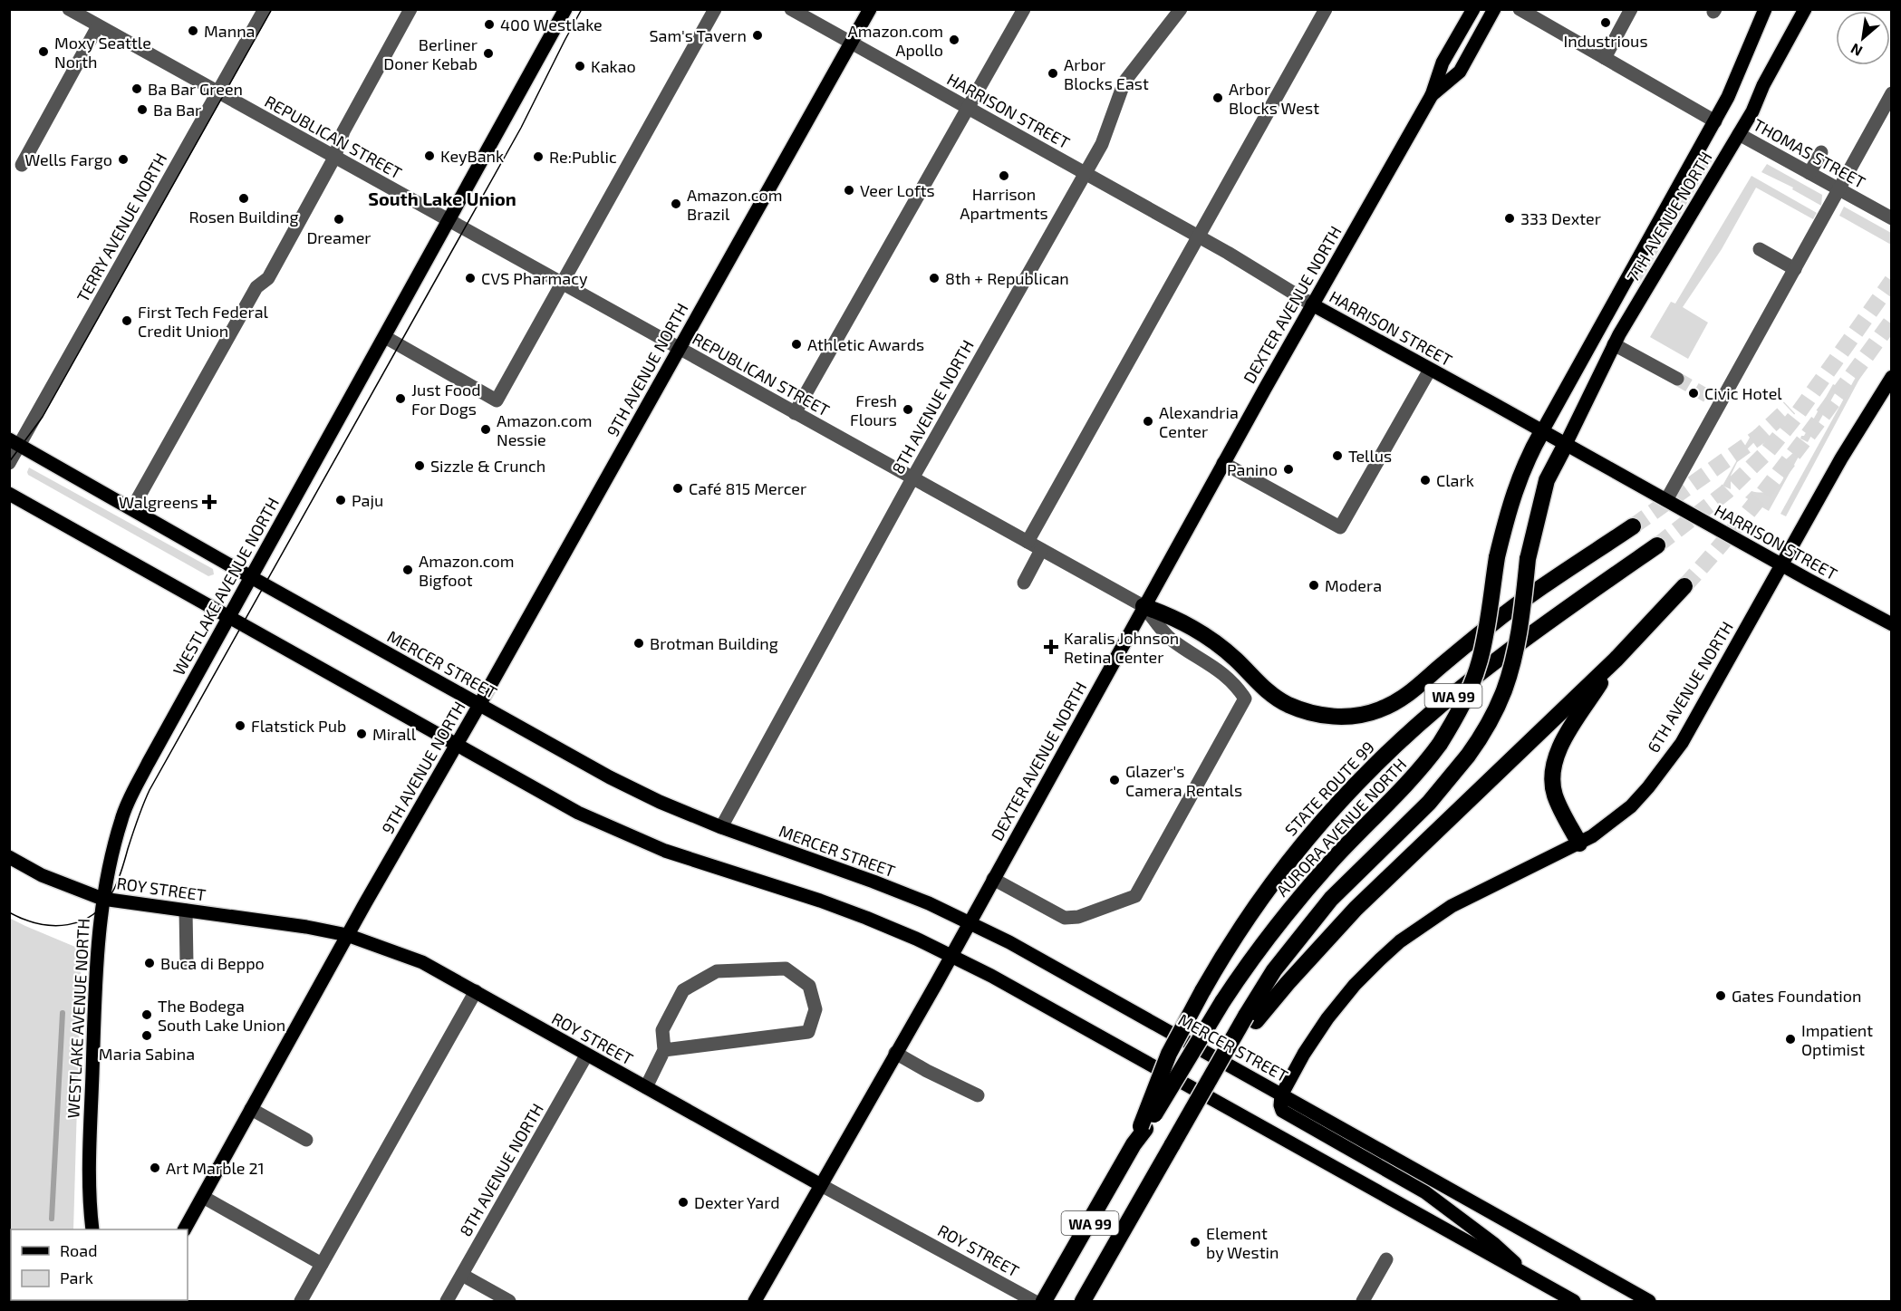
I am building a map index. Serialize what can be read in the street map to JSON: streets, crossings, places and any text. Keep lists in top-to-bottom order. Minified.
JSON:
{"streets":{"highway":["WA 99","STATE ROUTE 99","AURORA AVENUE NORTH"],"main road":["HARRISON STREET","7TH AVENUE NORTH","DEXTER AVENUE NORTH","9TH AVENUE NORTH","WESTLAKE AVENUE NORTH","MERCER STREET","6TH AVENUE NORTH","ROY STREET"],"street":["REPUBLICAN STREET","THOMAS STREET","TERRY AVENUE NORTH","8TH AVENUE NORTH"]},"crossings":[["HARRISON STREET","7TH AVENUE NORTH"],["HARRISON STREET","DEXTER AVENUE NORTH"],["HARRISON STREET","9TH AVENUE NORTH"],["HARRISON STREET","8TH AVENUE NORTH"],["HARRISON STREET","6TH AVENUE NORTH"],["HARRISON STREET","AURORA AVENUE NORTH"],["REPUBLICAN STREET","TERRY AVENUE NORTH"],["REPUBLICAN STREET","DEXTER AVENUE NORTH"],["REPUBLICAN STREET","9TH AVENUE NORTH"],["REPUBLICAN STREET","8TH AVENUE NORTH"],["REPUBLICAN STREET","WESTLAKE AVENUE NORTH"],["THOMAS STREET","7TH AVENUE NORTH"],["7TH AVENUE NORTH","AURORA AVENUE NORTH"],["TERRY AVENUE NORTH","MERCER STREET"],["DEXTER AVENUE NORTH","MERCER STREET"],["DEXTER AVENUE NORTH","ROY STREET"],["9TH AVENUE NORTH","MERCER STREET"],["9TH AVENUE NORTH","ROY STREET"],["8TH AVENUE NORTH","MERCER STREET"],["8TH AVENUE NORTH","ROY STREET"],["WESTLAKE AVENUE NORTH","MERCER STREET"],["WESTLAKE AVENUE NORTH","ROY STREET"],["MERCER STREET","6TH AVENUE NORTH"],["STATE ROUTE 99","AURORA AVENUE NORTH"]],"districts":["South Lake Union"],"places":{"other":["Industrious","400 Westlake","Manna","Sam's Tavern","Amazon.com Apollo","Moxy Seattle North","Berliner Doner Kebab","Kakao","Arbor Blocks East","Ba Bar Green","Arbor Blocks West","Ba Bar","KeyBank","Re:Public","Wells Fargo","Harrison Apartments","Veer Lofts","Rosen Building","Amazon.com Brazil","333 Dexter","Dreamer","CVS Pharmacy","8th + Republican","First Tech Federal Credit Union","Athletic Awards","Civic Hotel","Just Food For Dogs","Fresh Flours","Alexandria Center","Amazon.com Nessie","Tellus","Sizzle & Crunch","Panino","Clark","Café 815 Mercer","Paju","Amazon.com Bigfoot","Modera","Brotman Building","Flatstick Pub","Mirall","Glazer's Camera Rentals","Buca di Beppo","Gates Foundation","The Bodega South Lake Union","Maria Sabina","Impatient Optimist","Art Marble 21","Dexter Yard","Element by Westin"],"health":["Walgreens","Karalis Johnson Retina Center"]},"legend":["Road","Park"],"north":"bottom left"}
